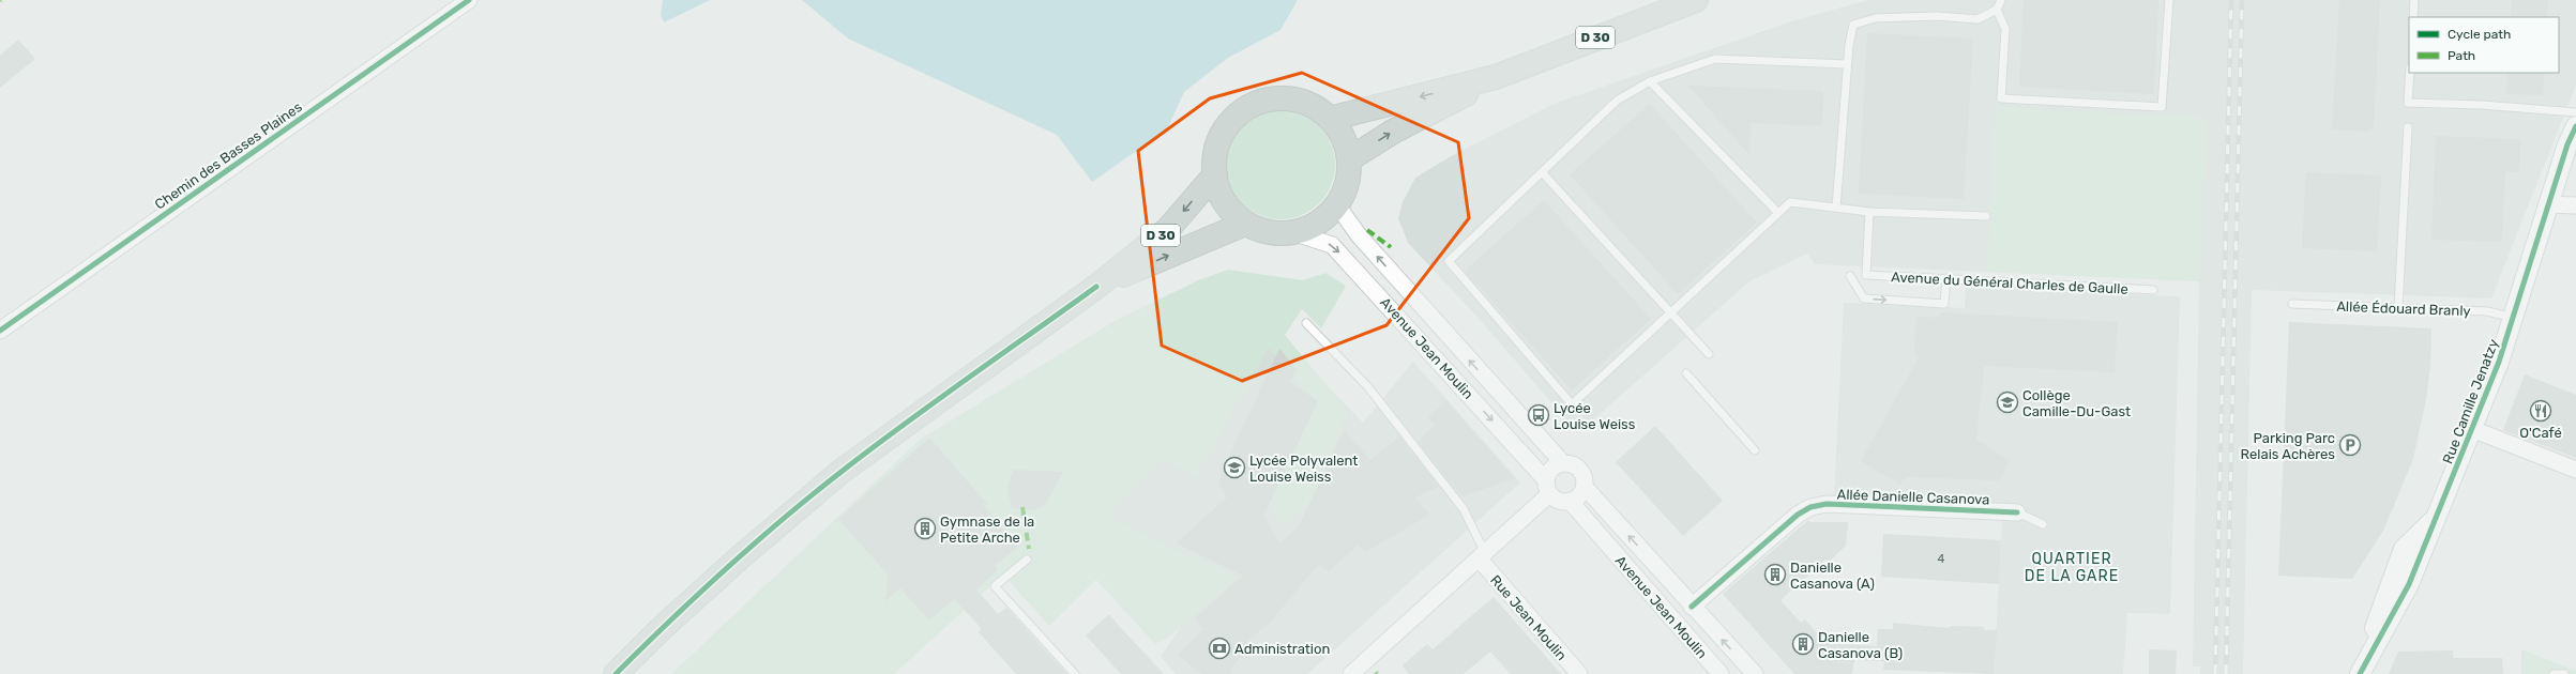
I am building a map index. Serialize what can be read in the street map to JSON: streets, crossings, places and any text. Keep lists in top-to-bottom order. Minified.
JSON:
{"streets":{"main road":["D 30"],"street":["Chemin des Basses Plaines","Avenue Jean Moulin","Rue Camille Jenatzy","Allée Danielle Casanova","Rue Jean Moulin"],"lane":["Avenue du Général Charles de Gaulle","Allée Édouard Branly"]},"crossings":[["D 30","Avenue Jean Moulin"],["Allée Édouard Branly","Rue Camille Jenatzy"],["Avenue Jean Moulin","Allée Danielle Casanova"]],"districts":["QUARTIER DE LA GARE"],"places":{"school or university":["Collège Camille-Du-Gast","Lycée Polyvalent Louise Weiss"],"restaurant":["O'Café"],"bus stop":["Lycée Louise Weiss"],"parking":["Parking Parc Relais Achères"],"building":["Gymnase de la Petite Arche","Danielle Casanova (A)","Danielle Casanova (B)"],"bank":["Administration"]},"house_numbers":["4"],"legend":["Cycle path","Path"]}
